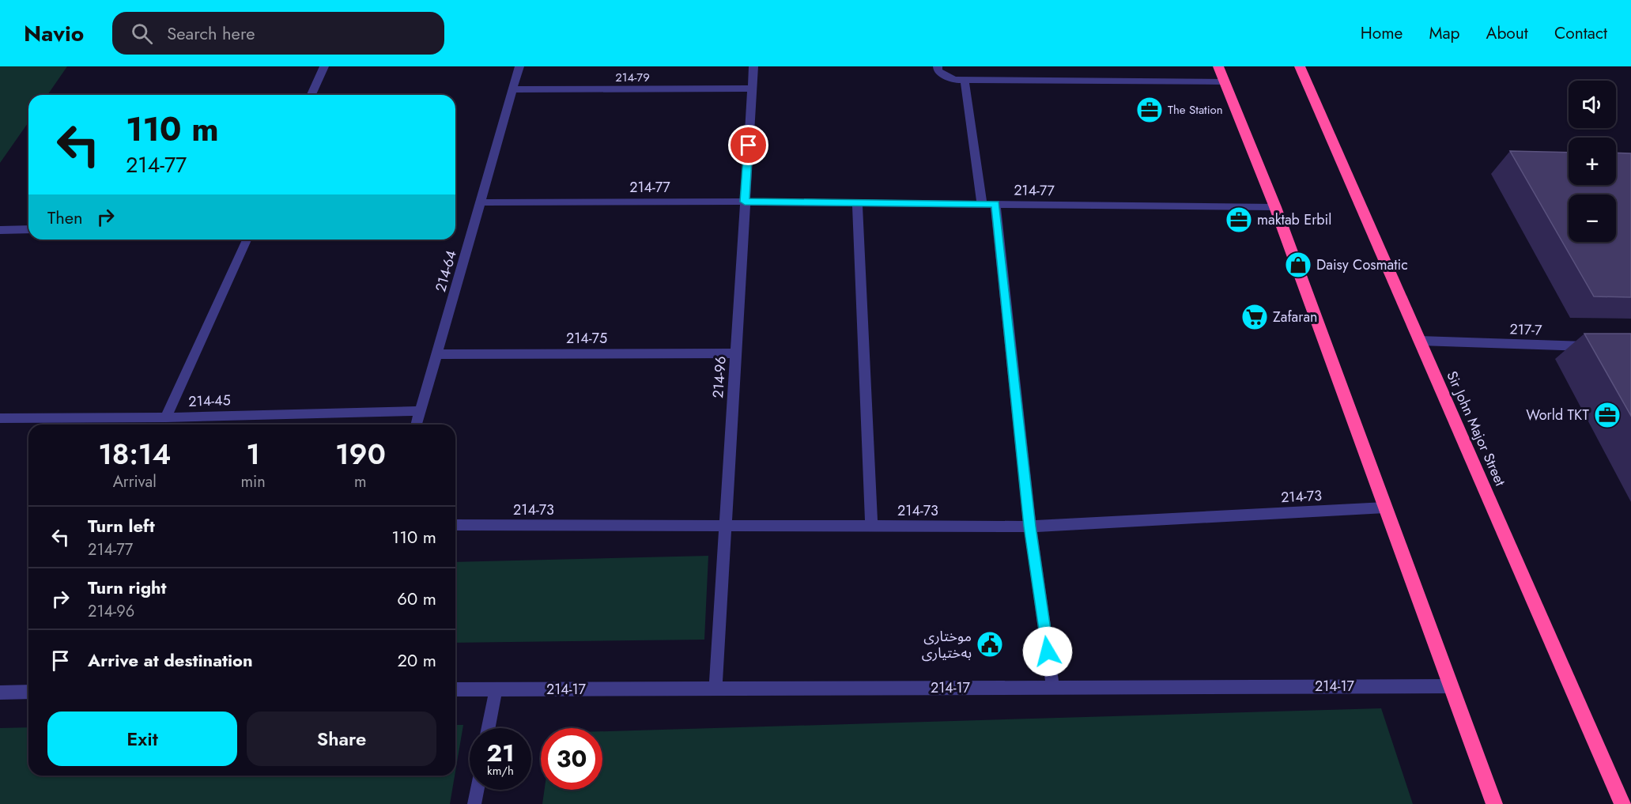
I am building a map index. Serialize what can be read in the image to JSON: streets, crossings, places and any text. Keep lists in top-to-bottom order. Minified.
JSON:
{"streets":{"highway":["Sir John Major Street"],"street":["214-79","214-77","214-64","217-7","214-75","214-96","214-45","214-73","214-17"]},"crossings":[["214-79","214-64"],["214-79","214-96"],["214-77","214-64"],["214-77","214-96"],["214-64","214-75"],["214-64","214-45"],["217-7","Sir John Major Street"],["214-75","214-96"],["214-96","214-73"],["214-96","214-17"]],"places":{"office":["The Station","maktab Erbil","World TKT"],"shop":["Daisy Cosmatic"],"supermarket":["Zafaran"],"public building":["موختاری بە‌ختیاری"]},"page":{"header":"Navio","search":"Search here","nav":["Home","Map","About","Contact"],"map_buttons":["+","−"],"turn":["110 m","214-77"],"then":"Then","eta":["18:14","Arrival","1","min","190","m"],"list":[{"name":"Turn left","note":"214-77","value":"110 m"},{"name":"Turn right","note":"214-96","value":"60 m"},{"name":"Arrive at destination","value":"20 m"}],"buttons":["Exit","Share"],"speed":"21 km/h","limit":"30"}}
